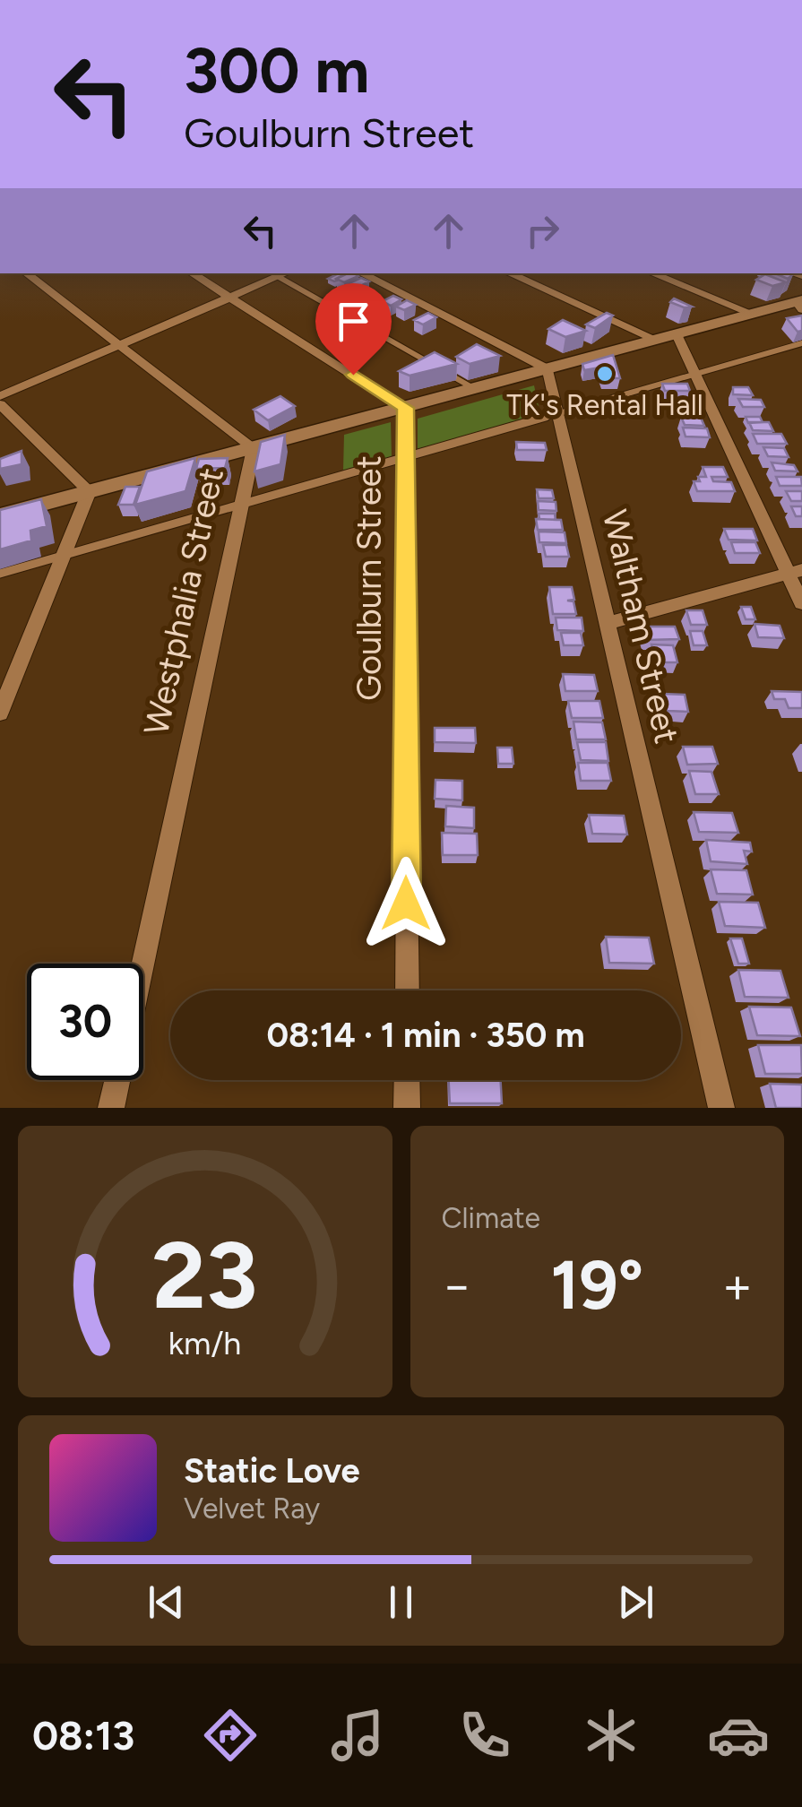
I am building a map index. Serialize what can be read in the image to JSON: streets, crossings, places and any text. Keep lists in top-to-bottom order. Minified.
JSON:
{"streets":{"street":["Goulburn Street","Westphalia Street","Waltham Street"]},"places":["TK's Rental Hall"],"page":{"turn":["300 m","Goulburn Street"],"limit":"30","trip":"08:14 · 1 min · 350 m","tile":"Climate","heat":["−","19°","+"],"song":["Static Love","Velvet Ray"],"tabs":"08:13","gauge":["23","km/h"]}}
